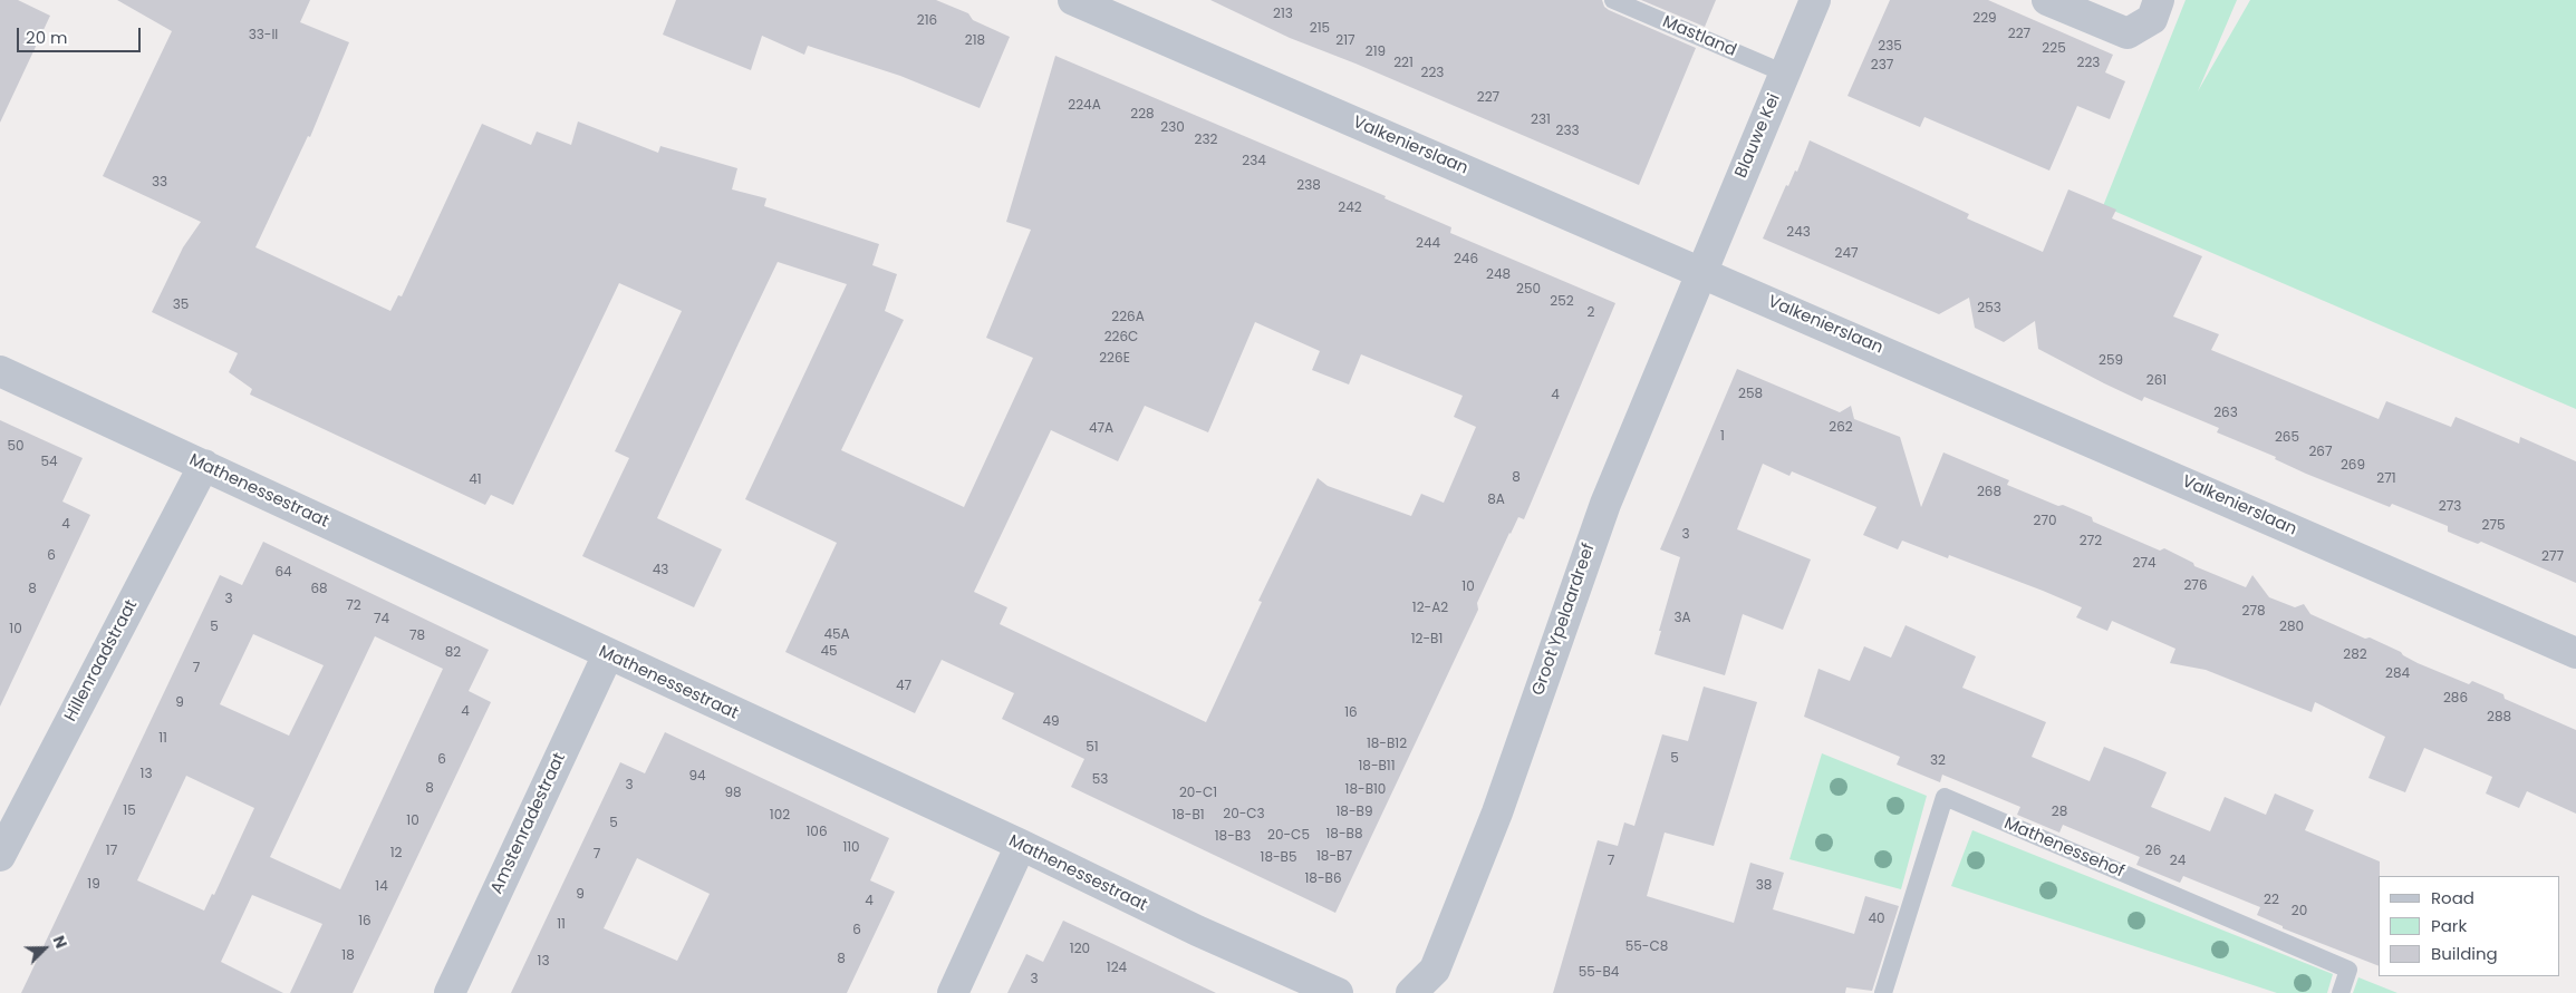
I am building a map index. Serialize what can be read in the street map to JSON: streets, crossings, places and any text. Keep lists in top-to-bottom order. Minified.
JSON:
{"streets":{"street":["Blauwe Kei","Valkenierslaan","Mathenessestraat","Groot Ypelaardreef","Hillenraadstraat","Amstenradestraat"],"lane":["Mastland","Mathenessehof"]},"crossings":[["Mastland","Blauwe Kei"],["Blauwe Kei","Valkenierslaan"],["Blauwe Kei","Groot Ypelaardreef"],["Valkenierslaan","Groot Ypelaardreef"],["Mathenessestraat","Hillenraadstraat"],["Mathenessestraat","Amstenradestraat"]],"house_numbers":["213","229","216","215","227","33-II","218","217","235","225","219","221","223","237","223","227","224A","228","231","230","233","232","234","33","238","242","243","244","247","246","248","250","252","35","253","2","226A","226C","226E","259","261","258","4","263","262","47A","1","265","50","267","54","269","8","271","41","268","8A","273","270","4","275","3","272","6","277","274","43","64","276","10","8","68","3","72","12-A2","278","3A","74","5","280","10","45A","78","12-B1","45","82","282","7","284","47","286","9","4","16","288","49","11","18-B12","51","5","6","32","18-B11","13","94","53","3","8","18-B10","98","20-C1","15","18-B9","28","20-C3","102","18-B1","10","5","106","18-B8","20-C5","18-B3","110","17","26","12","7","18-B7","18-B5","7","24","18-B6","19","38","14","9","22","4","20","40","16","11","6","55-C8","120","18","8","13","124","55-B4","3"],"legend":["Road","Park","Building"],"scale_bar":"20 m","north":"top right"}
